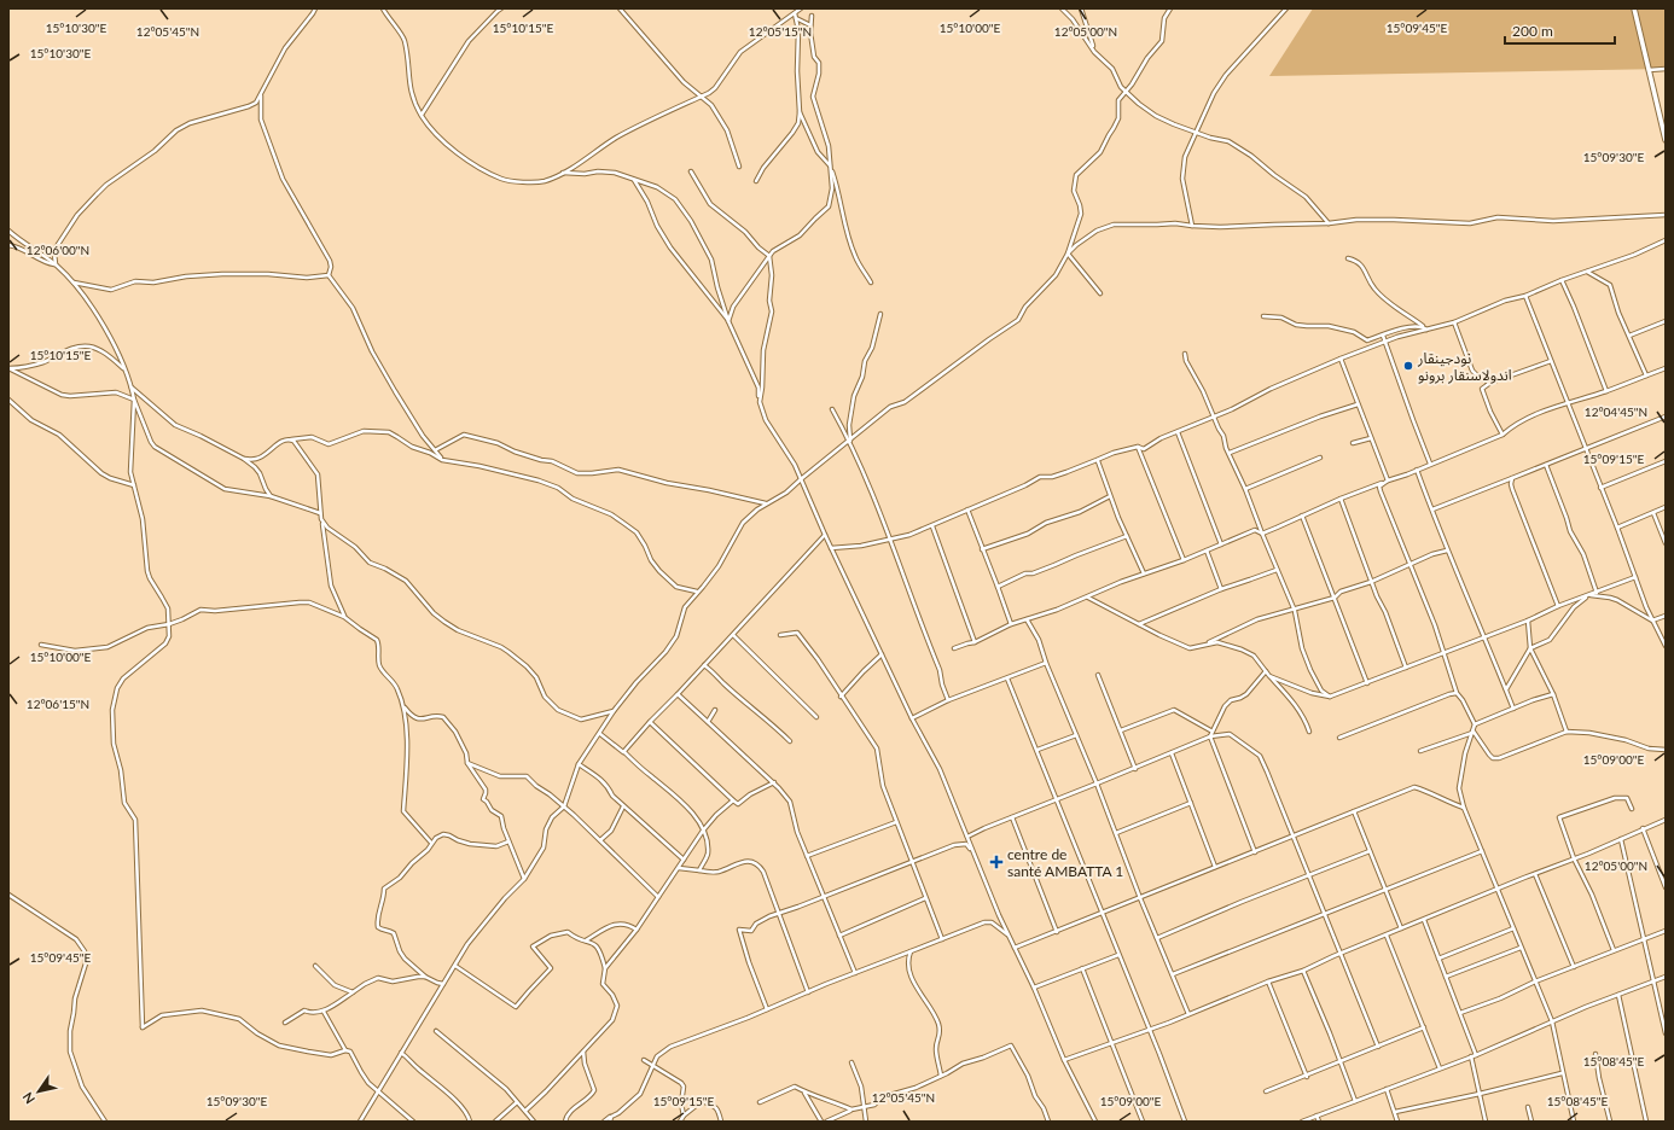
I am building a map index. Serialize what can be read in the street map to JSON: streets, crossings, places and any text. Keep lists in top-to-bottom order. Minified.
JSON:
{"places":{"other":["نودجينقار اندولاسنقار برونو"],"health":["centre de santé AMBATTA 1"]},"scale_bar":"200 m","north":"bottom left","coordinates":["15°10'30\"E","15°10'15\"E","15°10'00\"E","15°09'45\"E","12°05'45\"N","12°05'15\"N","12°05'00\"N","15°09'30\"E","12°06'00\"N","12°04'45\"N","15°09'15\"E","12°06'15\"N","15°09'00\"E","15°08'45\"E"]}
